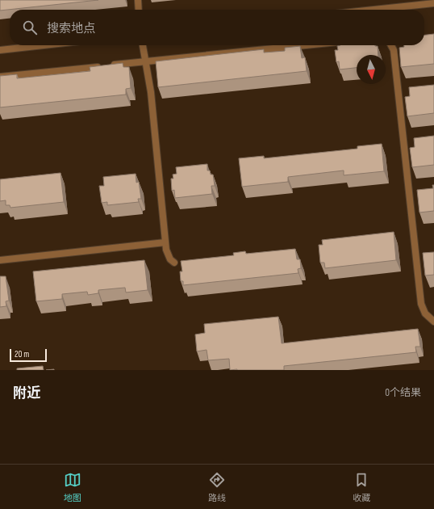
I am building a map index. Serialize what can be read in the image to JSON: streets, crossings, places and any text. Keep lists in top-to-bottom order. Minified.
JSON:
{"scale_bar":"20 m","north":"bottom","page":{"search":"搜索地点","scale":"20 m","heading":["附近","0个结果"],"nav":["地图","路线","收藏"]}}
